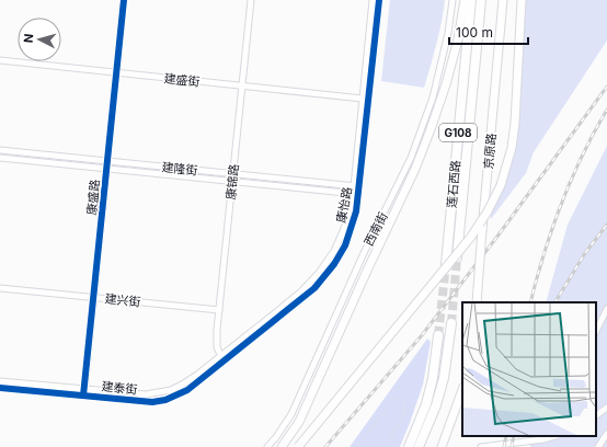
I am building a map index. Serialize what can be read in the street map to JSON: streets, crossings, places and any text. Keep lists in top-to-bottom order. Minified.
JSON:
{"streets":{"highway":["G108","莲石西路"],"main road":["京原路"],"street":["建盛街","建隆街","康锦路","康盛路","康怡路","西南街","建兴街","建泰街"]},"crossings":[["建盛街","康锦路"],["建盛街","康盛路"],["建盛街","康怡路"],["建隆街","康锦路"],["建隆街","康盛路"],["建隆街","康怡路"],["康锦路","康怡路"],["康锦路","建兴街"],["康锦路","建泰街"],["康盛路","建兴街"],["康盛路","建泰街"],["康怡路","建泰街"]],"scale_bar":"100 m","north":"left"}
